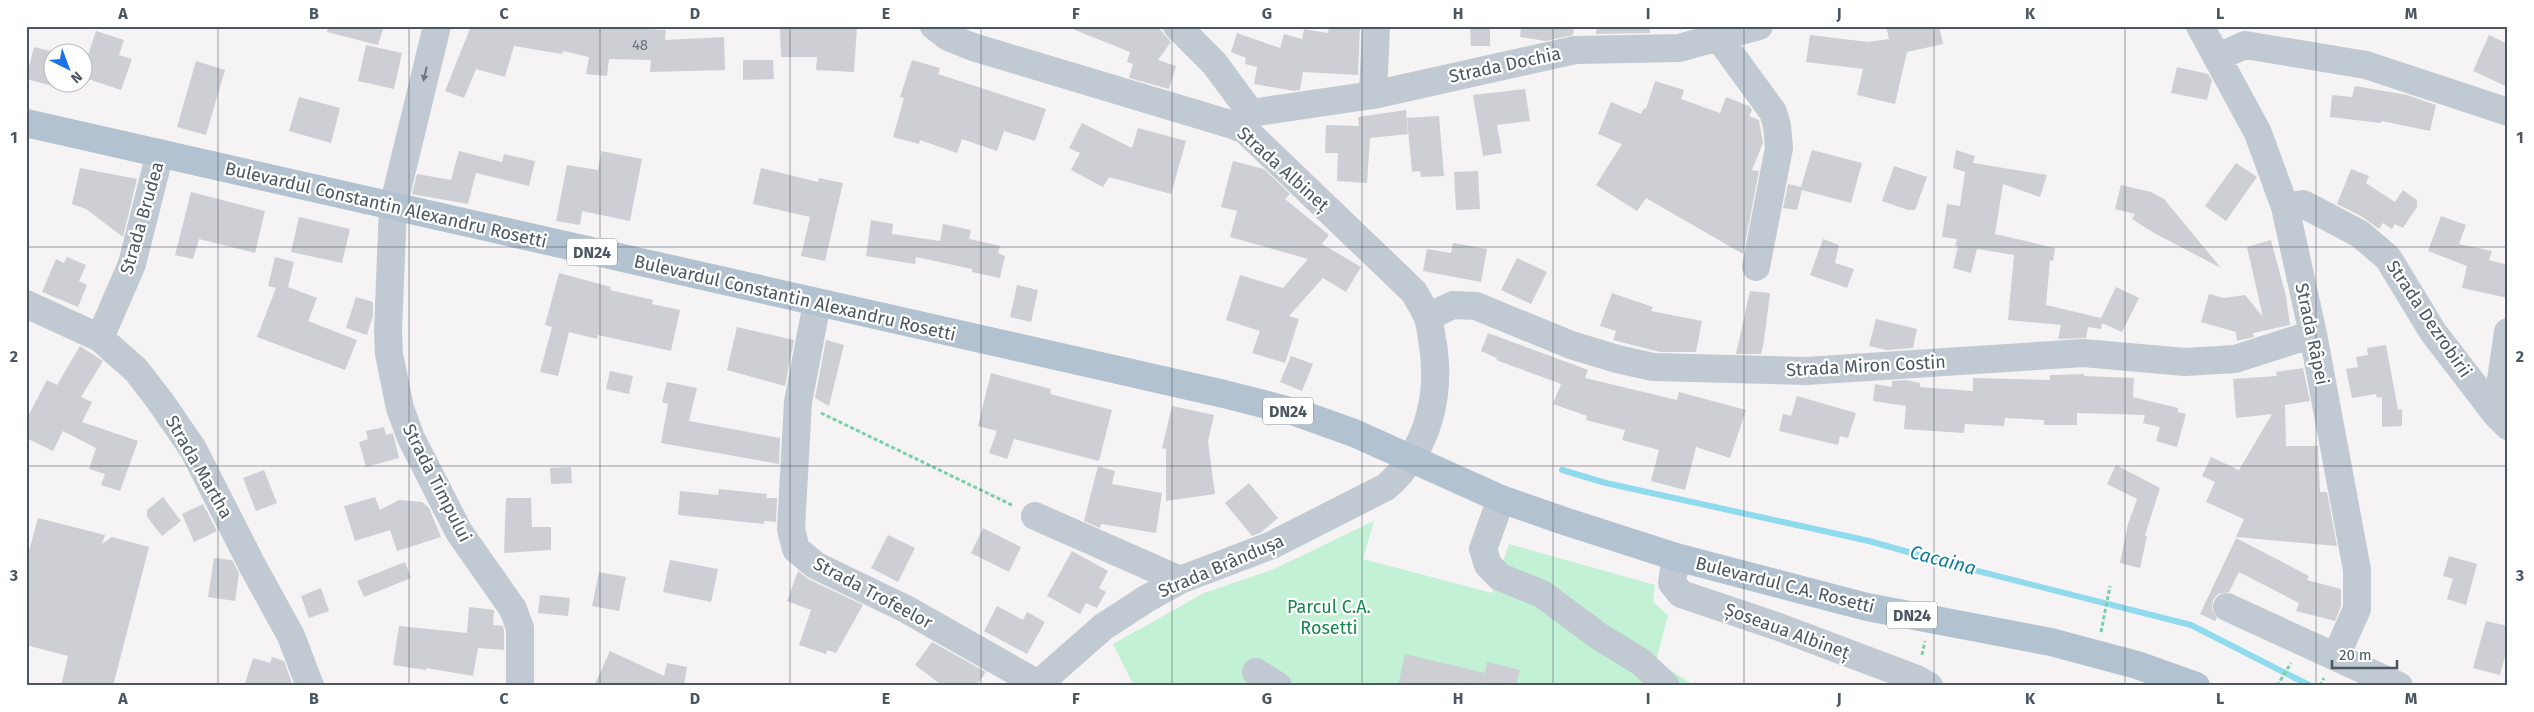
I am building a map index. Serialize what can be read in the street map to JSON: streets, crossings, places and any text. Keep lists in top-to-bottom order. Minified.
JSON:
{"streets":{"main road":["Bulevardul Constantin Alexandru Rosetti","DN24","Bulevardul C.A. Rosetti"],"street":["Strada Dochia","Strada Albineț","Strada Brudea","Strada Dezrobirii","Strada Râpei","Strada Miron Costin","Strada Martha","Strada Timpului","Strada Brândușa","Strada Trofeelor","Șoseaua Albineț"]},"crossings":[["Strada Dochia","Strada Albineț"],["Strada Albineț","Bulevardul Constantin Alexandru Rosetti"],["Strada Albineț","Strada Miron Costin"],["Strada Albineț","Strada Brândușa"],["Strada Albineț","Bulevardul C.A. Rosetti"],["Bulevardul Constantin Alexandru Rosetti","Strada Brudea"],["Bulevardul Constantin Alexandru Rosetti","Strada Timpului"],["Bulevardul Constantin Alexandru Rosetti","Strada Brândușa"],["Bulevardul Constantin Alexandru Rosetti","Bulevardul C.A. Rosetti"],["Bulevardul Constantin Alexandru Rosetti","Strada Trofeelor"],["Strada Brudea","Strada Martha"],["Strada Dezrobirii","Strada Râpei"],["Strada Râpei","Strada Miron Costin"],["Strada Brândușa","Bulevardul C.A. Rosetti"],["Strada Brândușa","Strada Trofeelor"],["Bulevardul C.A. Rosetti","Șoseaua Albineț"]],"water":["Cacaina"],"parks":["Parcul C.A. Rosetti"],"house_numbers":["48"],"scale_bar":"20 m","north":"bottom right","grid":{"columns":["A","B","C","D","E","F","G","H","I","J","K","L","M"],"rows":["1","2","3"]}}
